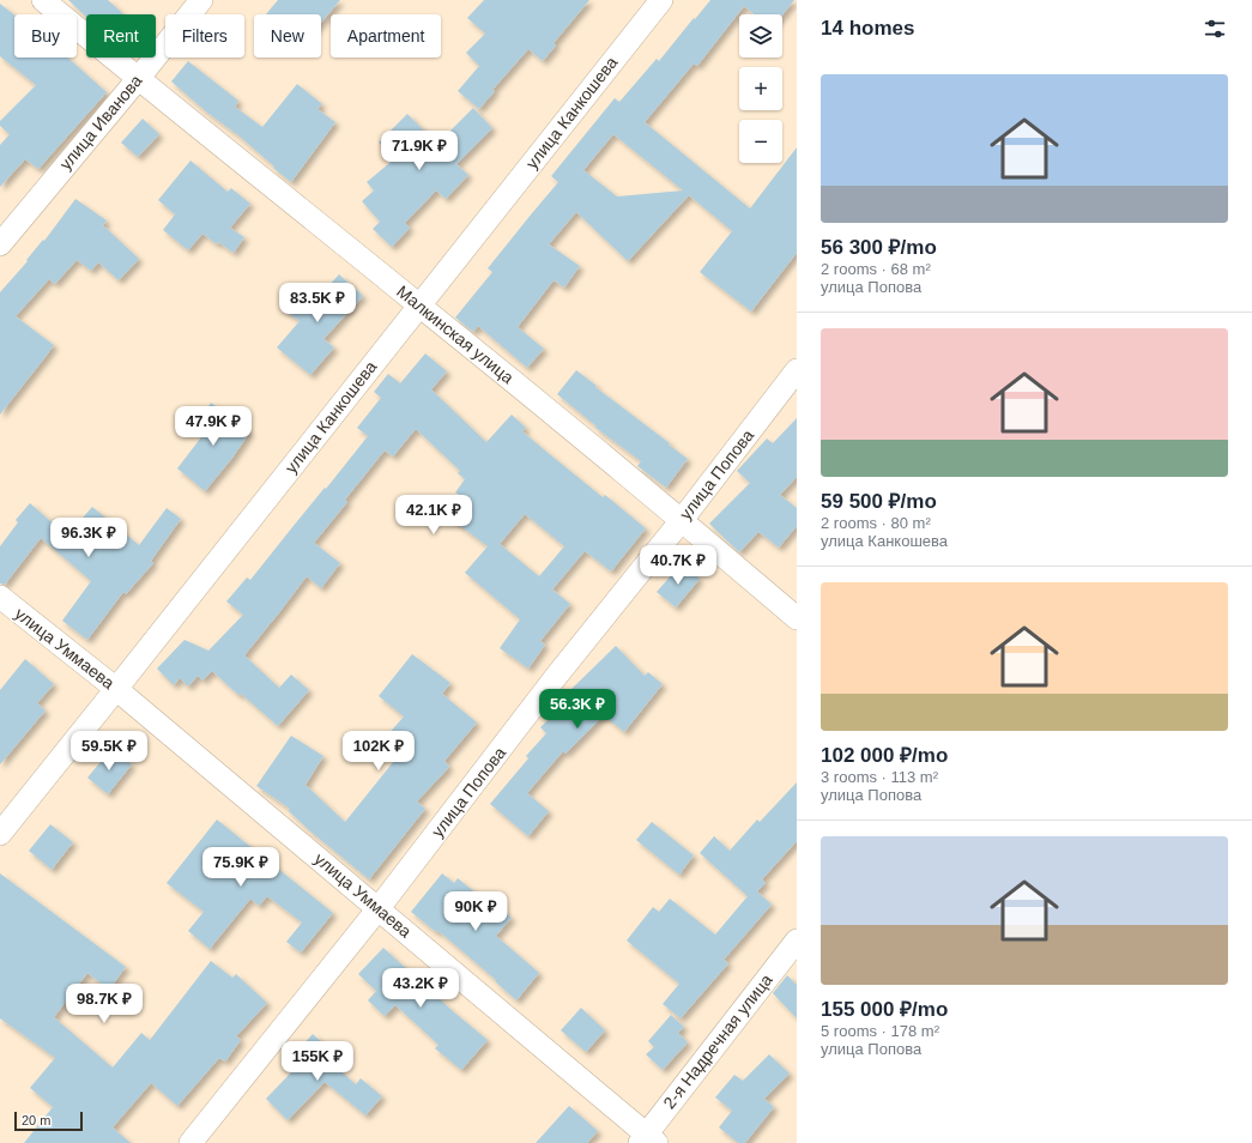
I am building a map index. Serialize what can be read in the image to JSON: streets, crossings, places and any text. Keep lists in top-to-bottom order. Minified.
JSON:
{"streets":{"street":["улица Канкошева","улица Иванова","Малкинская улица","улица Попова","улица Уммаева","2-я Надречная улица"]},"crossings":[["улица Канкошева","Малкинская улица"],["улица Канкошева","улица Уммаева"],["улица Иванова","Малкинская улица"],["Малкинская улица","улица Попова"],["улица Попова","улица Уммаева"],["улица Уммаева","2-я Надречная улица"]],"scale_bar":"20 m","page":{"heading":"14 homes","map_buttons":["+","−"],"chip":["Buy","Rent","Filters","New","Apartment"],"list":[{"name":"56 300 ₽/mo","note":"2 rooms · 68 m² · улица Попова"},{"name":"59 500 ₽/mo","note":"2 rooms · 80 m² · улица Канкошева"},{"name":"102 000 ₽/mo","note":"3 rooms · 113 m² · улица Попова"},{"name":"155 000 ₽/mo","note":"5 rooms · 178 m² · улица Попова"}],"price":["71.9K ₽","83.5K ₽","47.9K ₽","42.1K ₽","96.3K ₽","40.7K ₽","56.3K ₽","59.5K ₽","102K ₽","75.9K ₽","90K ₽","43.2K ₽","98.7K ₽","155K ₽"],"scale":"20 m"}}
